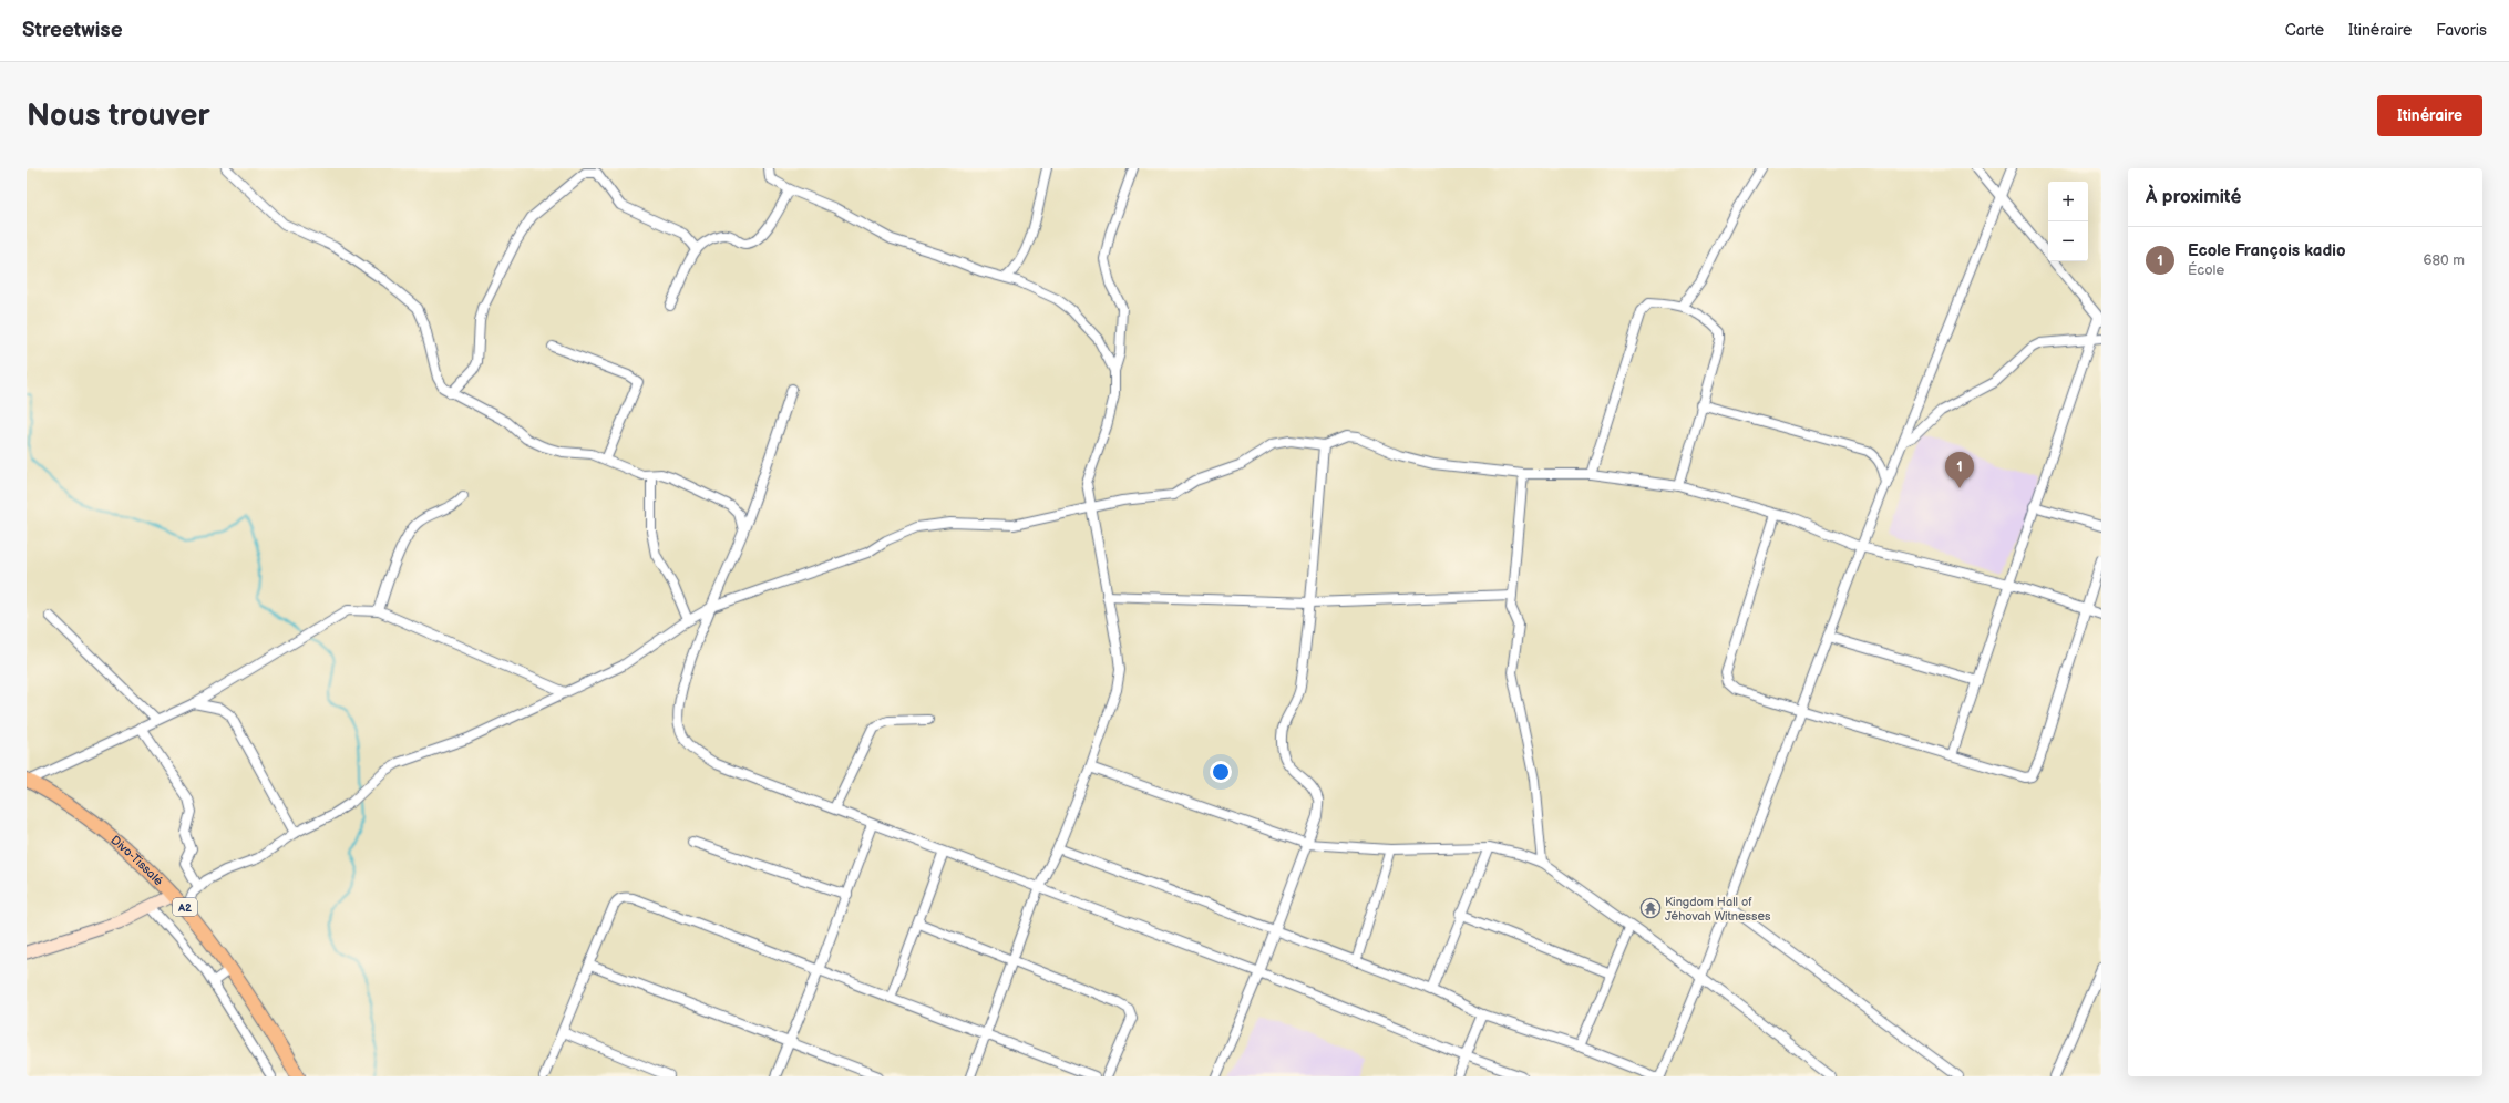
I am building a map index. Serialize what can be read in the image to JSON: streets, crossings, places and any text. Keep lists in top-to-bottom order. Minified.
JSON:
{"streets":{"main road":["Divo-Tissalé","A2"]},"places":{"temple":["Kingdom Hall of Jéhovah Witnesses"]},"page":{"header":"Streetwise","nav":["Carte","Itinéraire","Favoris"],"buttons":"Itinéraire","title":"Nous trouver","heading":"À proximité","map_buttons":["+","−"],"list":[{"mark":"1","name":"Ecole François kadio","note":"École","value":"680 m"}],"pins":"1"}}
